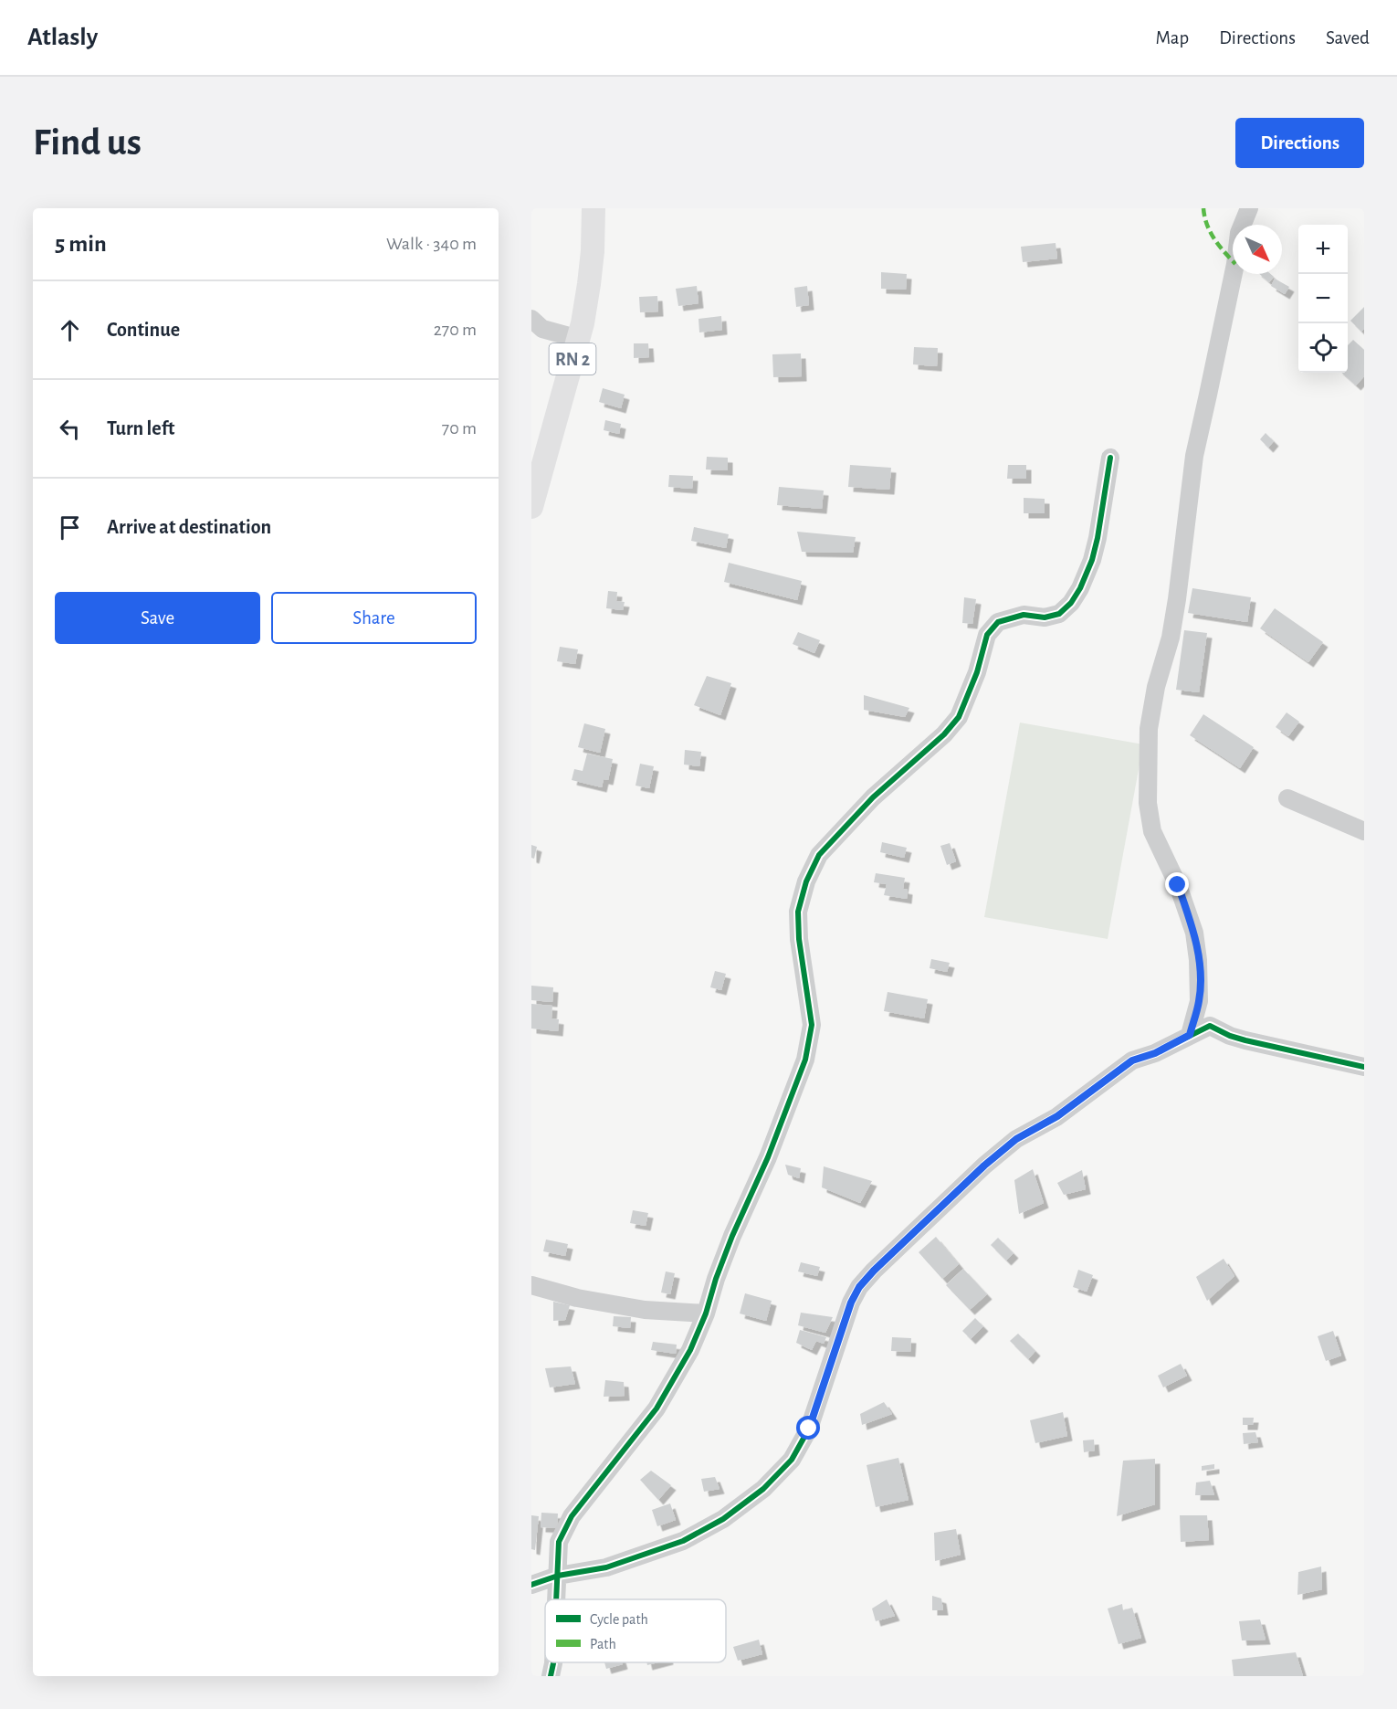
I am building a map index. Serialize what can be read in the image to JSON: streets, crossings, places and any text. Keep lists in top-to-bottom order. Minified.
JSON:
{"streets":{"main road":["RN 2"]},"legend":["Cycle path","Path"],"north":"bottom right","page":{"header":"Atlasly","nav":["Map","Directions","Saved"],"buttons":["Directions",["Save","Share"]],"title":"Find us","heading":["5 min","Walk · 340 m"],"map_buttons":["+","−"],"list":[["Continue","270 m"],["Turn left","70 m"],"Arrive at destination"]}}
